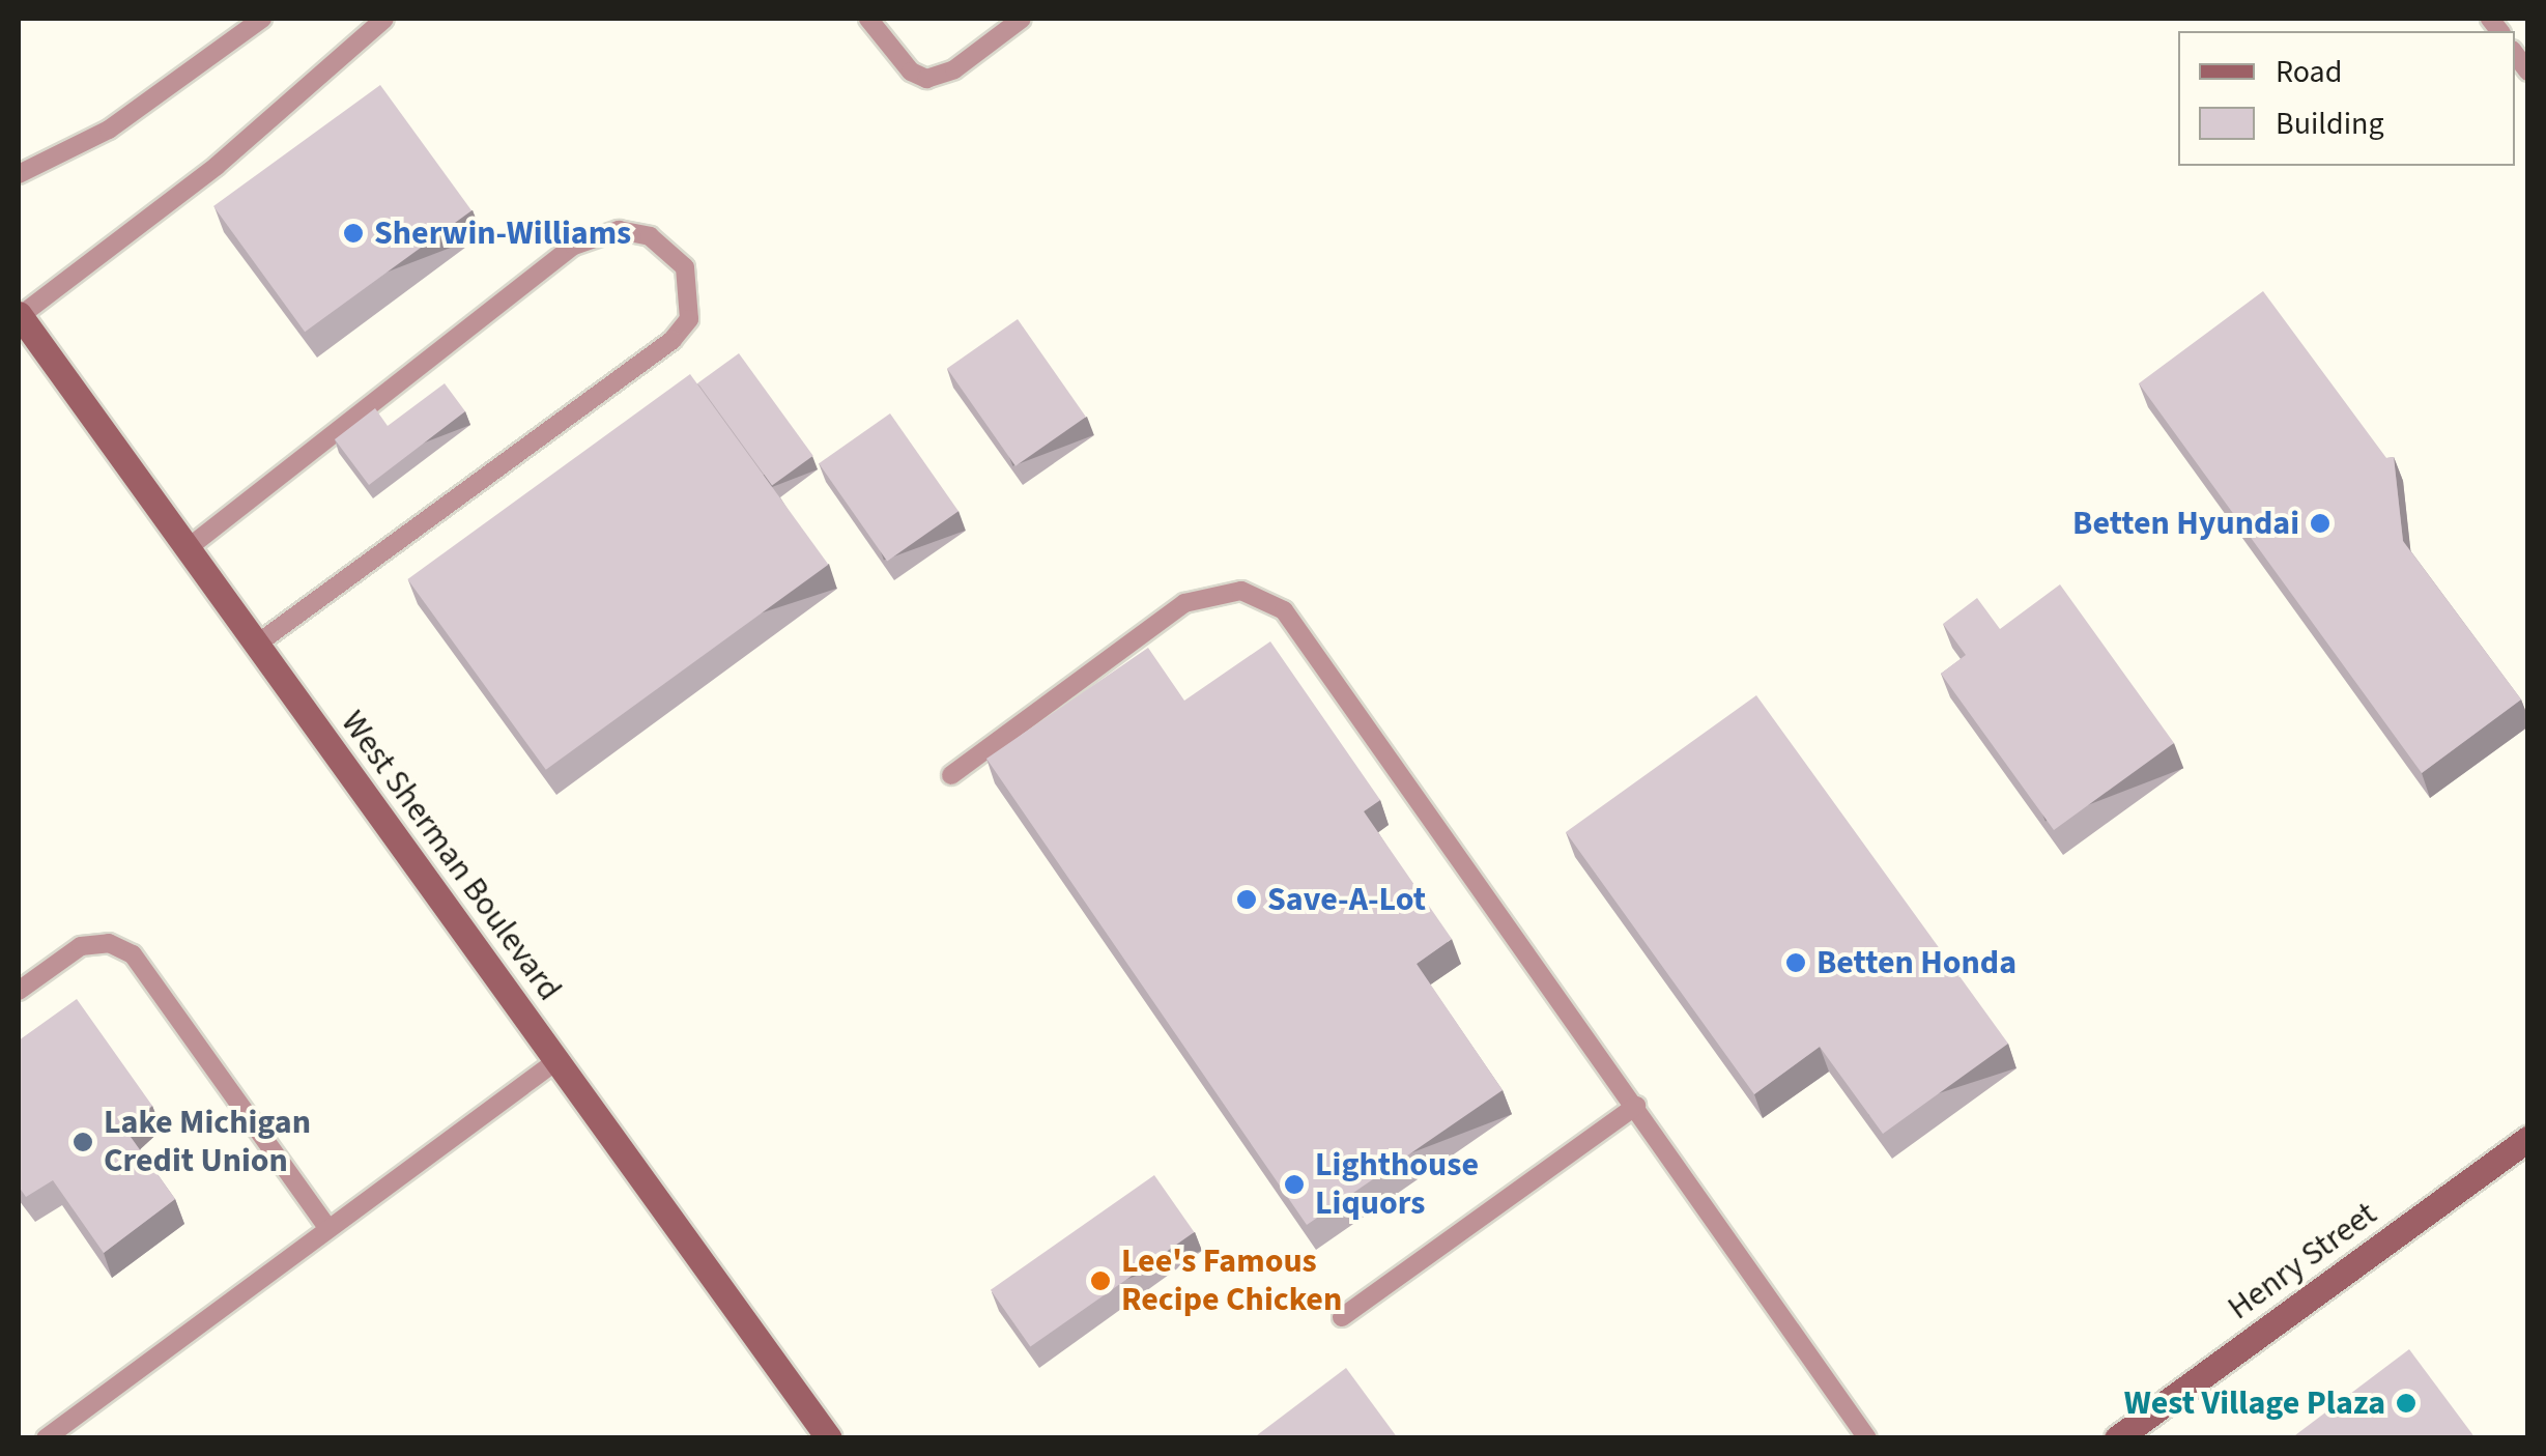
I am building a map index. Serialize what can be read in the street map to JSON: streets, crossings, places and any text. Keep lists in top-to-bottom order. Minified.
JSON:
{"streets":{"main road":["West Sherman Boulevard","Henry Street"]},"places":["Sherwin-Williams","Betten Hyundai","Save-A-Lot","Betten Honda","Lake Michigan Credit Union","Lighthouse Liquors","Lee's Famous Recipe Chicken","West Village Plaza"],"legend":["Road","Building"]}
